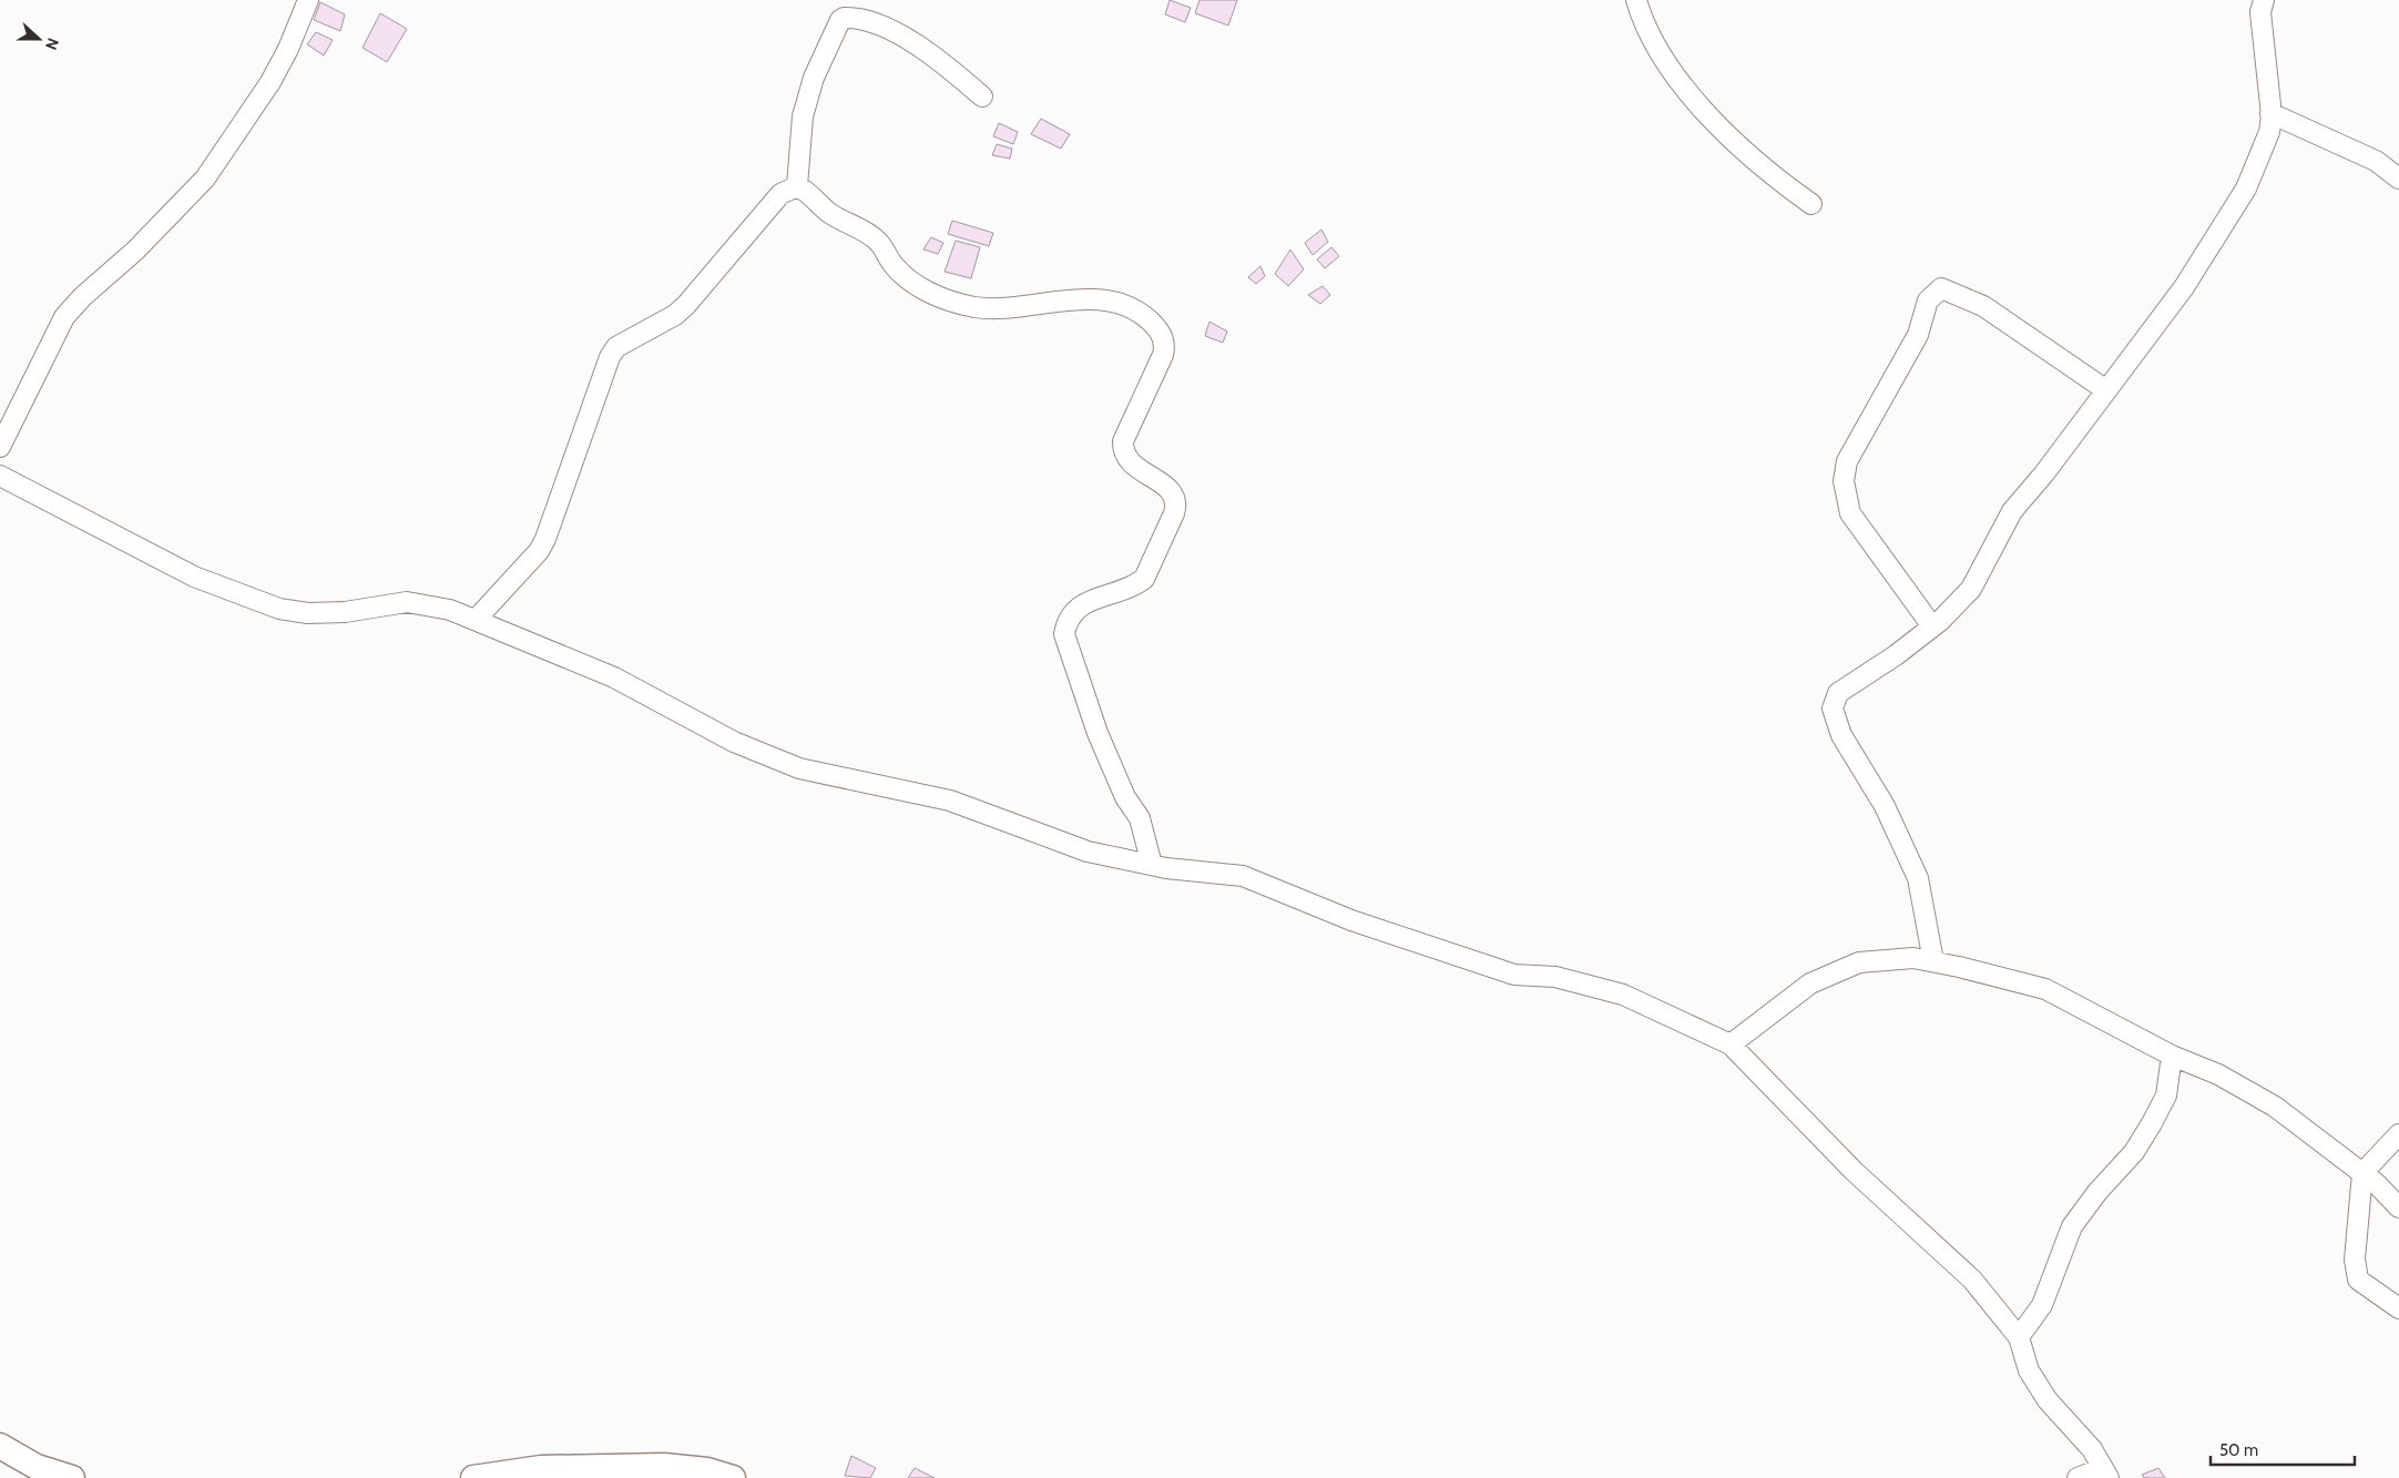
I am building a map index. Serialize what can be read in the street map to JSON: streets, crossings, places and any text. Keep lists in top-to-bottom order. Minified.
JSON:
{"scale_bar":"50 m","north":"right"}
